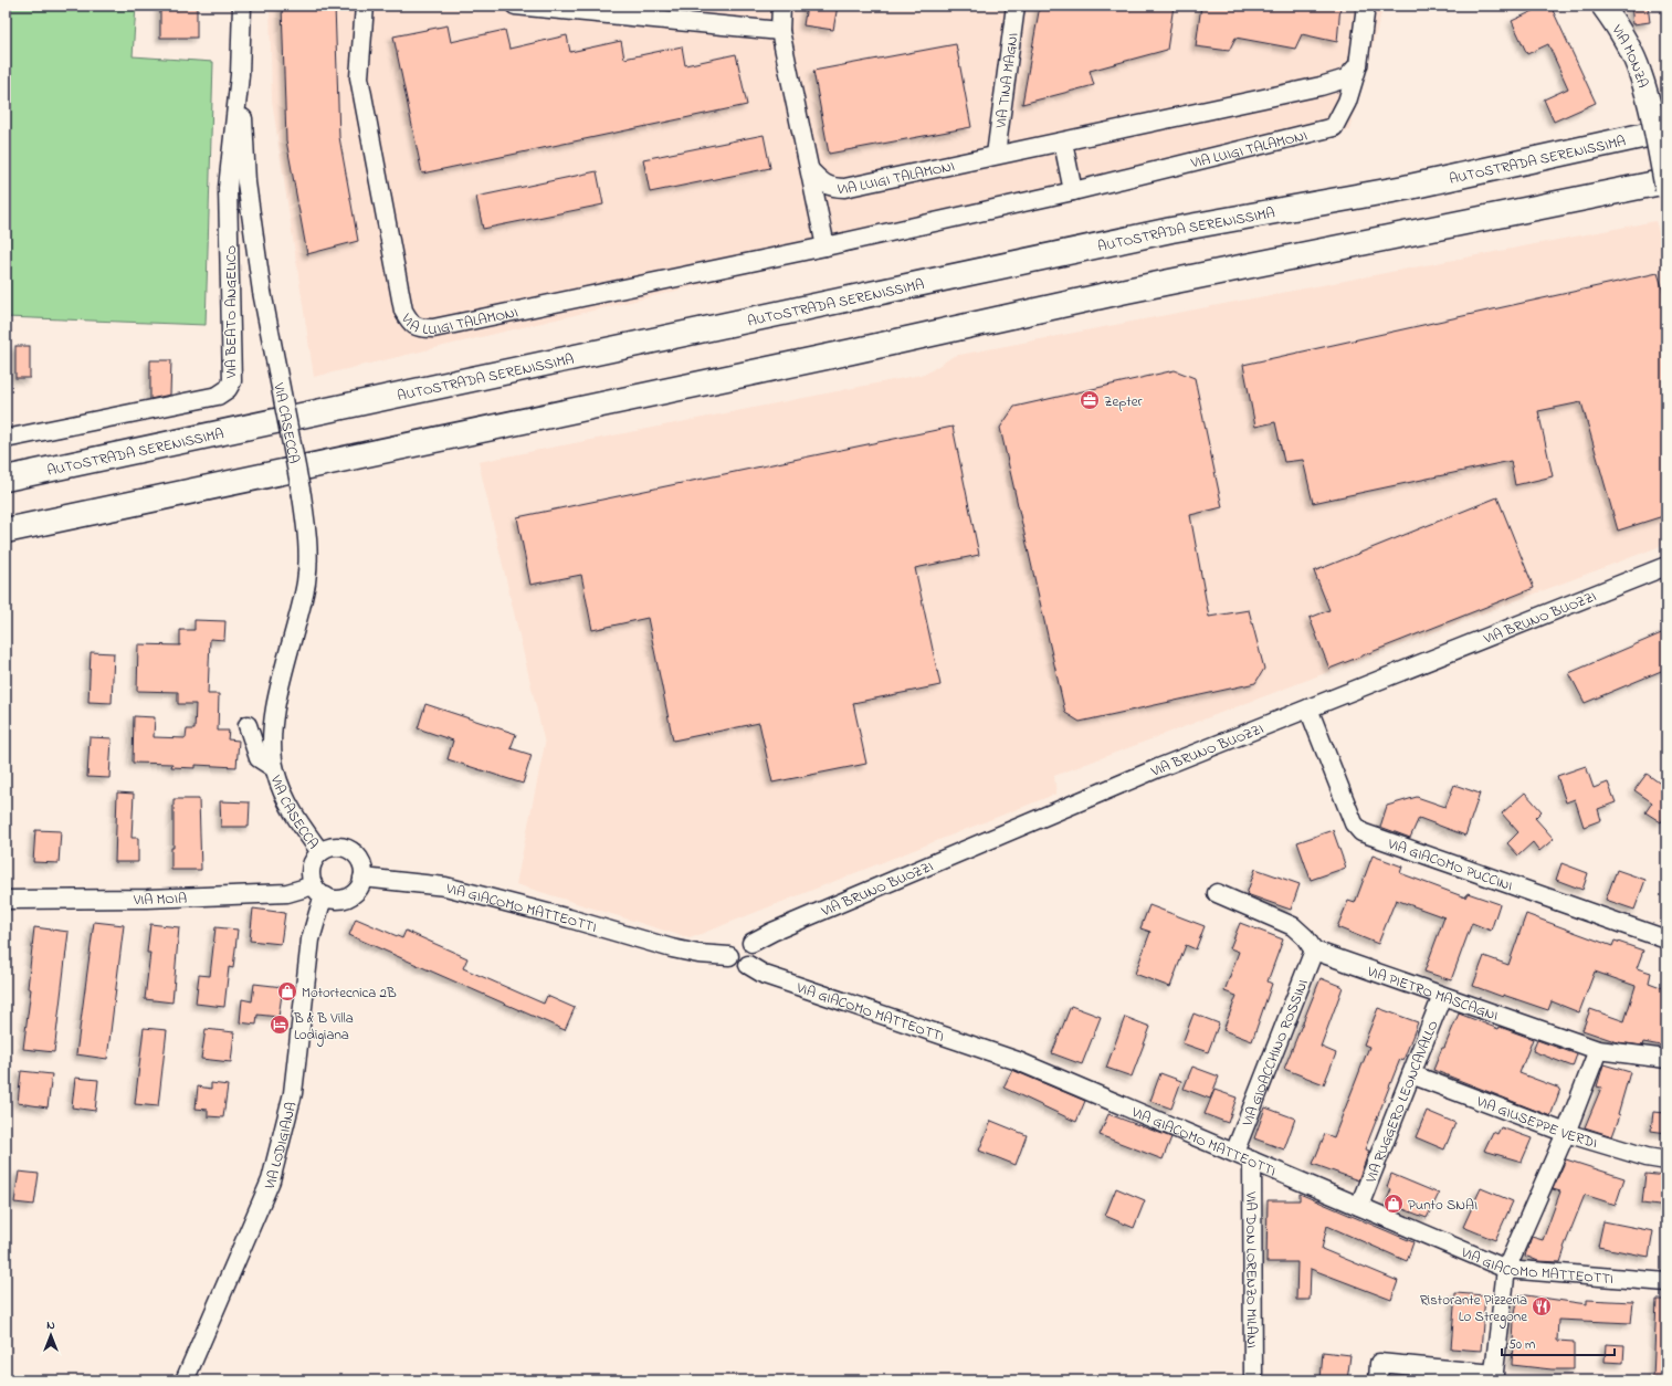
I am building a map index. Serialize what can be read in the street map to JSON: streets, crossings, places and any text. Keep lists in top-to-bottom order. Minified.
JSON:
{"streets":{"highway":["AUTOSTRADA SERENISSIMA"],"street":["VIA MONZA","VIA TINA MAGNI","VIA LUIGI TALAMONI","VIA BEATO ANGELICO","VIA CASECCA","VIA BRUNO BUOZZI","VIA GIACOMO PUCCINI","VIA MOIA","VIA GIACOMO MATTEOTTI","VIA PIETRO MASCAGNI","VIA GIOACCHINO ROSSINI","VIA RUGGERO LEONCAVALLO","VIA GIUSEPPE VERDI","VIA LODIGIANA","VIA DON LORENZO MILANI"]},"crossings":[["VIA TINA MAGNI","VIA LUIGI TALAMONI"],["VIA BEATO ANGELICO","VIA CASECCA"],["VIA CASECCA","VIA MOIA"],["VIA CASECCA","VIA GIACOMO MATTEOTTI"],["VIA CASECCA","VIA LODIGIANA"],["VIA BRUNO BUOZZI","VIA GIACOMO PUCCINI"],["VIA BRUNO BUOZZI","VIA GIACOMO MATTEOTTI"],["VIA MOIA","VIA GIACOMO MATTEOTTI"],["VIA MOIA","VIA LODIGIANA"],["VIA GIACOMO MATTEOTTI","VIA GIOACCHINO ROSSINI"],["VIA GIACOMO MATTEOTTI","VIA RUGGERO LEONCAVALLO"],["VIA GIACOMO MATTEOTTI","VIA LODIGIANA"],["VIA GIACOMO MATTEOTTI","VIA DON LORENZO MILANI"],["VIA PIETRO MASCAGNI","VIA GIOACCHINO ROSSINI"],["VIA PIETRO MASCAGNI","VIA RUGGERO LEONCAVALLO"],["VIA RUGGERO LEONCAVALLO","VIA GIUSEPPE VERDI"]],"places":{"office":["Zepter"],"shop":["Motortecnica 2B","Punto SNAI"],"hotel":["B & B Villa Lodigiana"],"restaurant":["Ristorante Pizzeria Lo Stregone"]},"scale_bar":"50 m","north":"top"}
